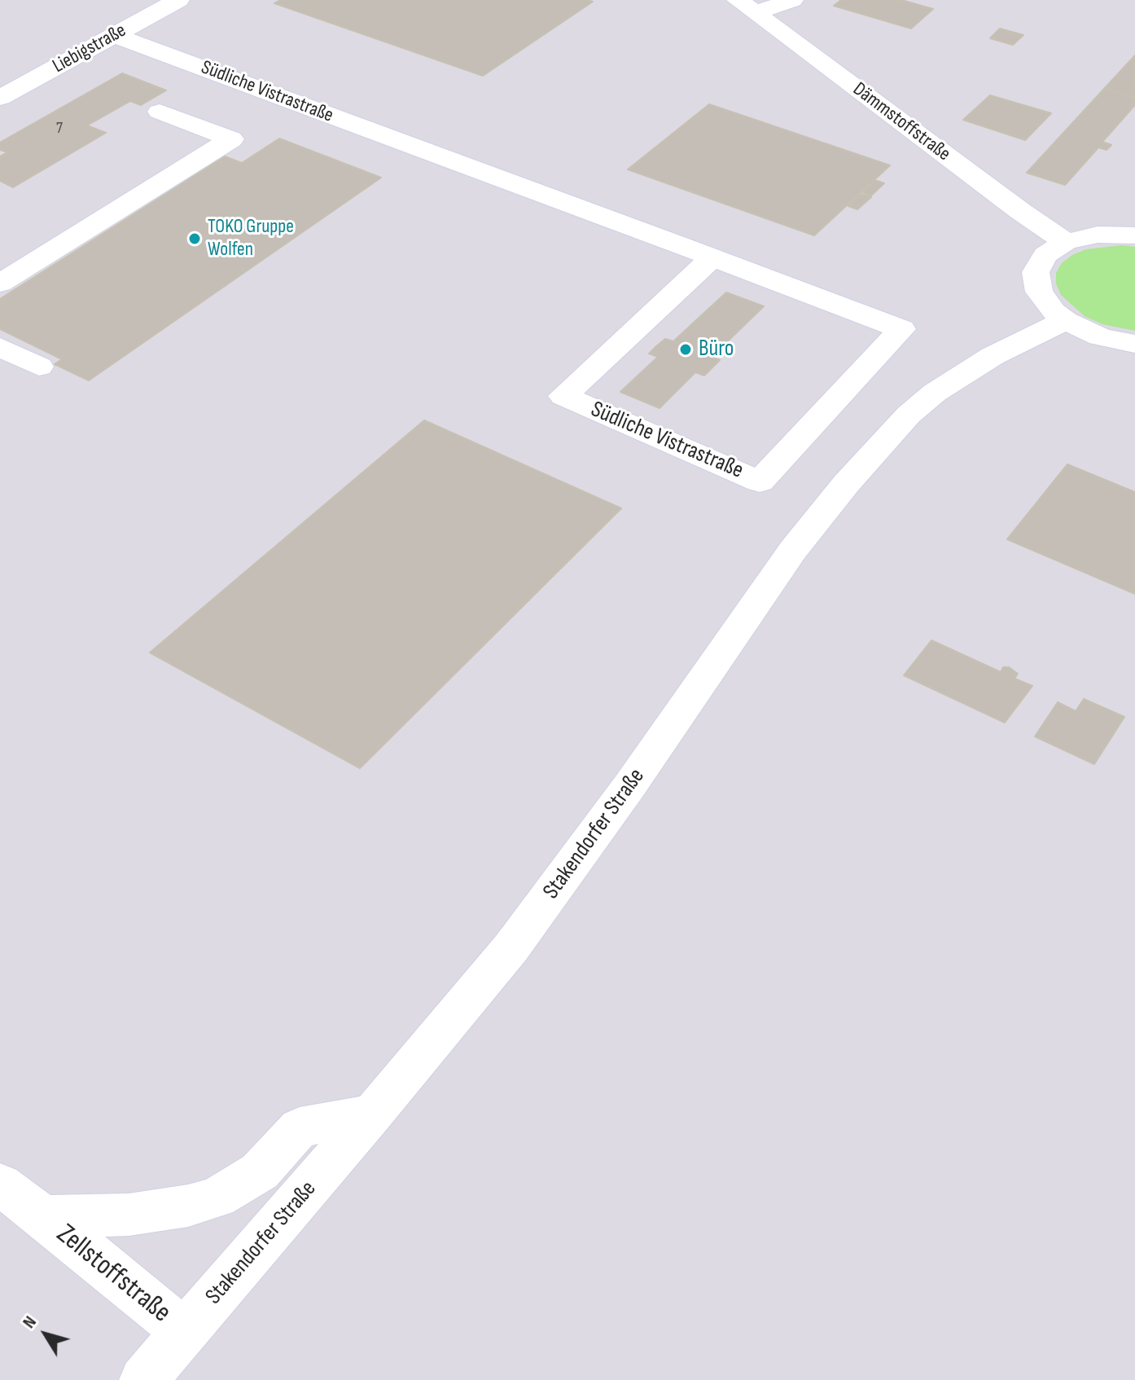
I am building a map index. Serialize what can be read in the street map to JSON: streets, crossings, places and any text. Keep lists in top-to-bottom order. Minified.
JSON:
{"streets":{"street":["Liebigstraße","Südliche Vistrastraße","Dämmstoffstraße","Stakendorfer Straße","Zellstoffstraße"]},"crossings":[["Liebigstraße","Südliche Vistrastraße"],["Stakendorfer Straße","Zellstoffstraße"]],"places":["TOKO Gruppe Wolfen","Büro"],"house_numbers":["7"],"north":"top left"}
